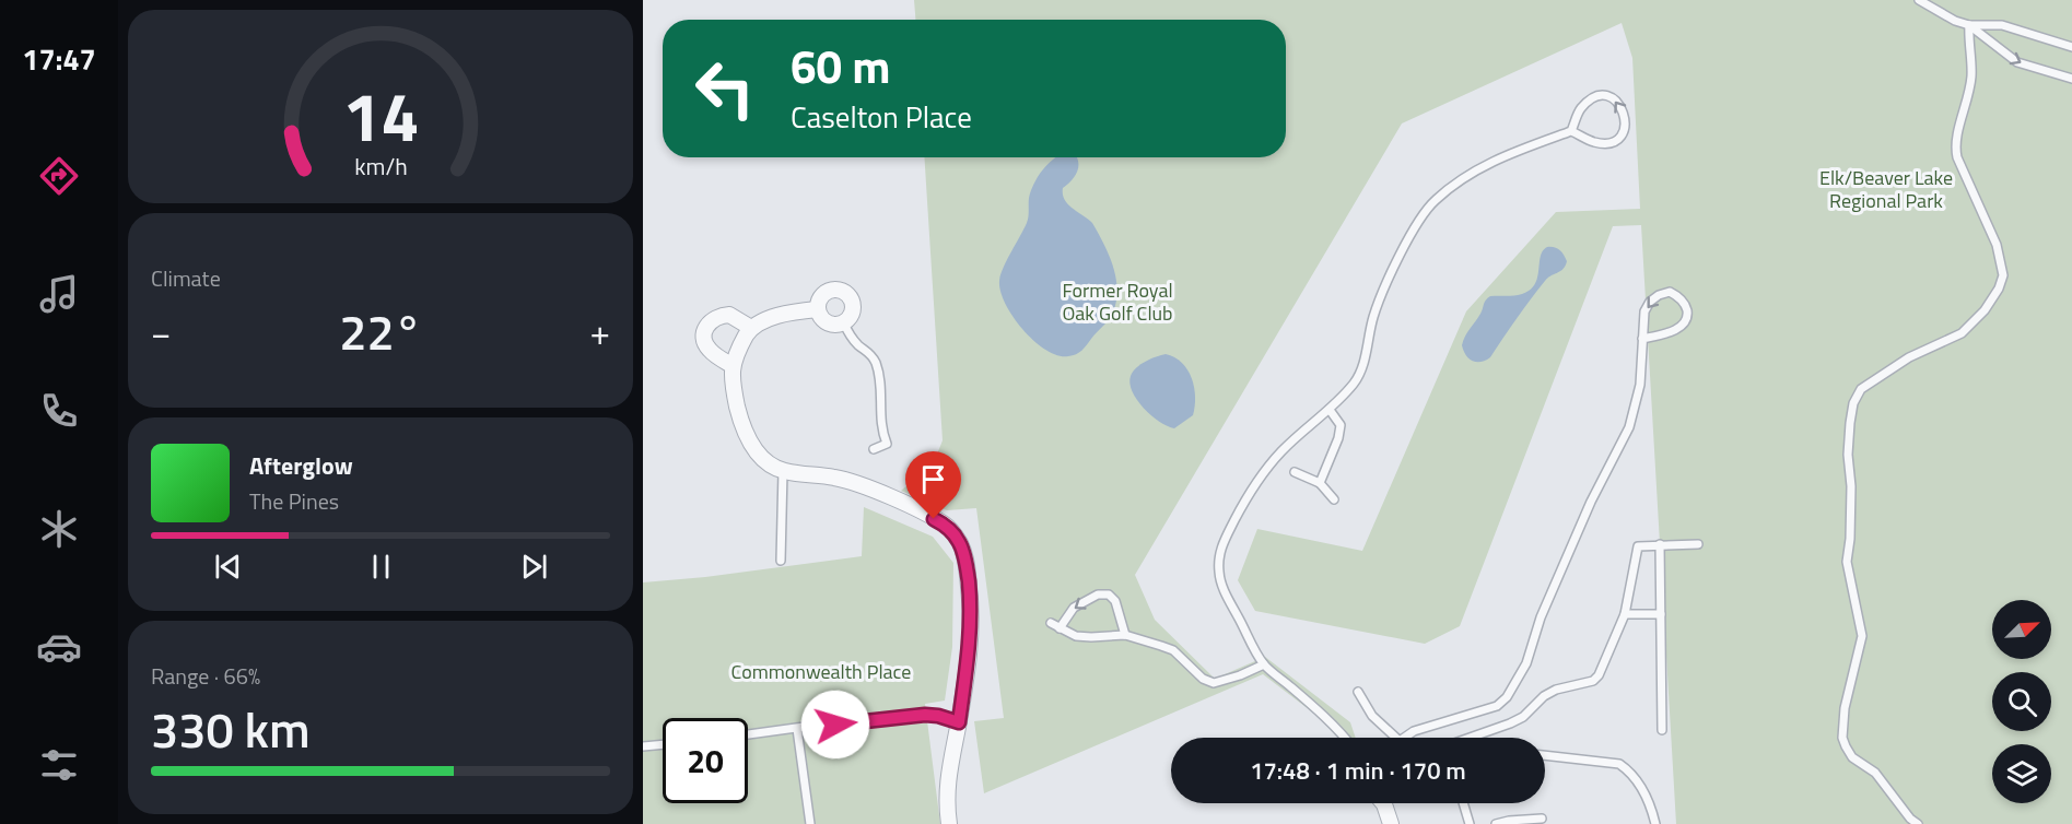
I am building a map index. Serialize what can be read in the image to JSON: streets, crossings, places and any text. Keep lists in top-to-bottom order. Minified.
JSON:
{"parks":["Elk/Beaver Lake Regional Park","Former Royal Oak Golf Club","Commonwealth Place"],"north":"top right","page":{"tabs":"17:47","turn":["60 m","Caselton Place"],"tile":["Climate",["Range · 66%","330 km"]],"heat":["−","22°","+"],"song":["Afterglow","The Pines"],"limit":"20","trip":"17:48 · 1 min · 170 m","gauge":["14","km/h"]}}
